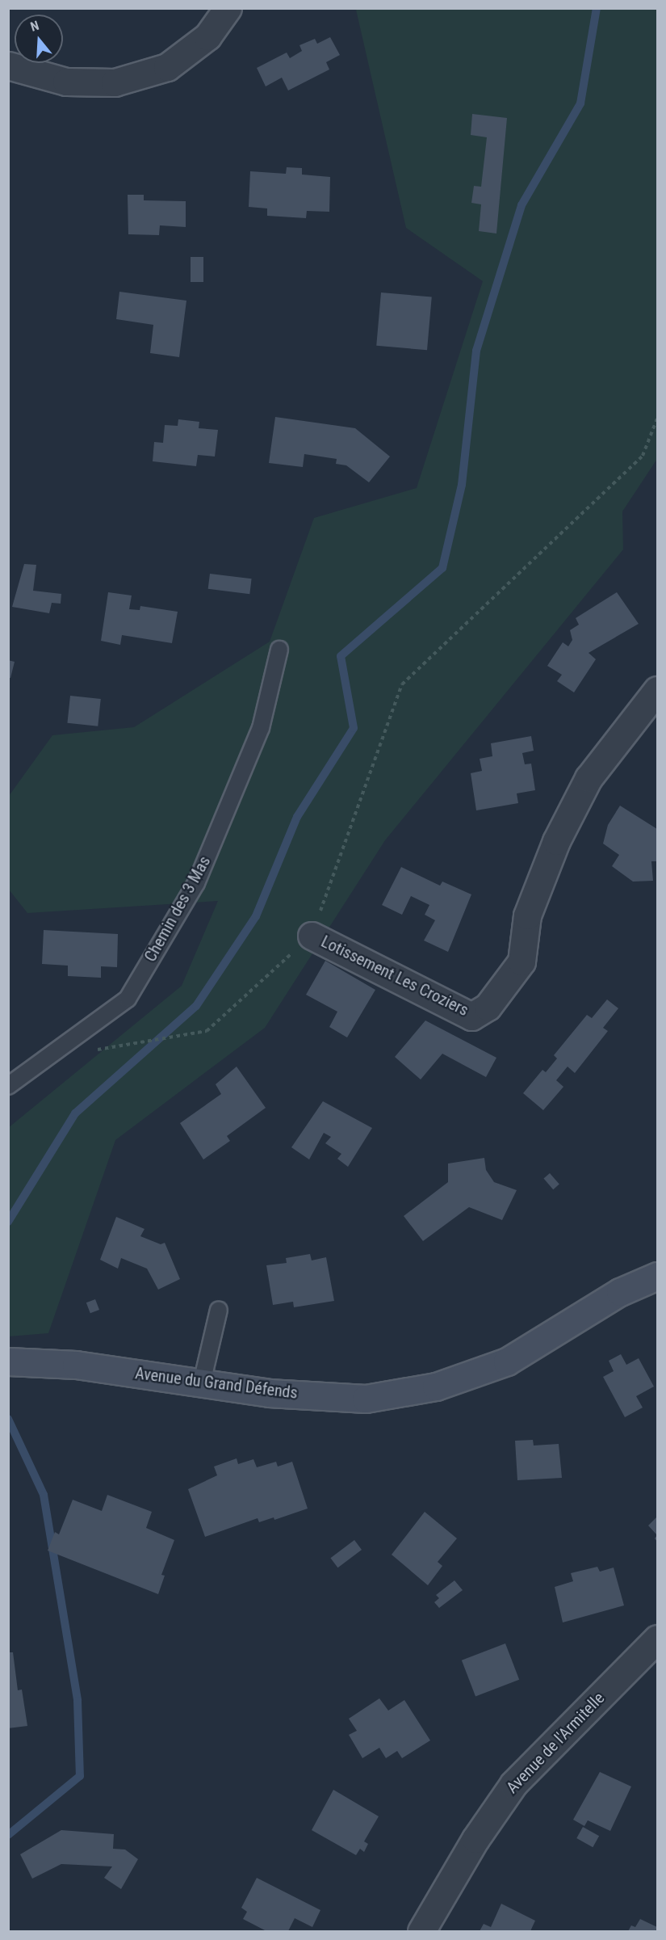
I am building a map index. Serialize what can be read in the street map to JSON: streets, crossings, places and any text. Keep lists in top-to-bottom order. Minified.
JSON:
{"streets":{"street":["Lotissement Les Croziers","Avenue du Grand Défends","Avenue de l'Armitelle"],"lane":["Chemin des 3 Mas"]},"north":"top"}
